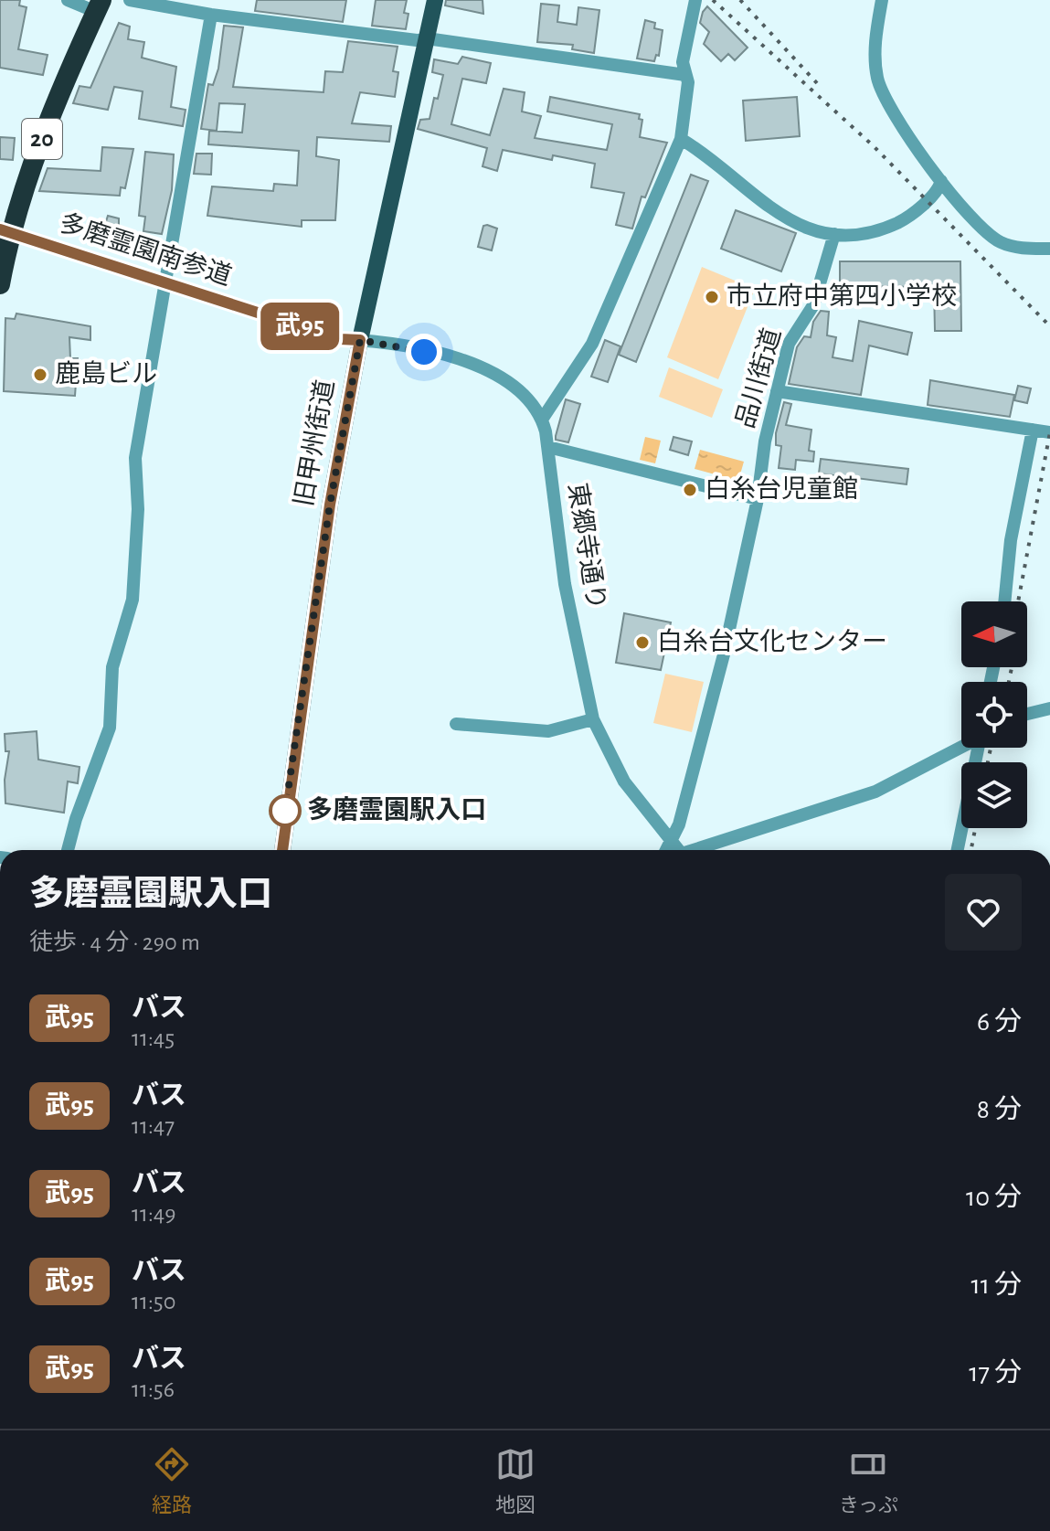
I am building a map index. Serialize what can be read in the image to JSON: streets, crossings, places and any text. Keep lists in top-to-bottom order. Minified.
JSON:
{"streets":{"highway":["20"],"main road":["旧甲州街道"],"street":["多磨霊園南参道","品川街道","東郷寺通り"]},"crossings":[["20","多磨霊園南参道"],["多磨霊園南参道","旧甲州街道"],["多磨霊園南参道","東郷寺通り"],["旧甲州街道","東郷寺通り"]],"places":["市立府中第四小学校","鹿島ビル","白糸台児童館","白糸台文化センター","多磨霊園駅入口"],"lines":["bus line 武95"],"north":"left","page":{"on_map":"武95","heading":["多磨霊園駅入口","徒歩 · 4 分 · 290 m"],"list":[{"mark":"武95","name":"バス","note":"11:45","value":"6 分"},{"mark":"武95","name":"バス","note":"11:47","value":"8 分"},{"mark":"武95","name":"バス","note":"11:49","value":"10 分"},{"mark":"武95","name":"バス","note":"11:50","value":"11 分"},{"mark":"武95","name":"バス","note":"11:56","value":"17 分"}],"tabs":["経路","地図","きっぷ"]}}
